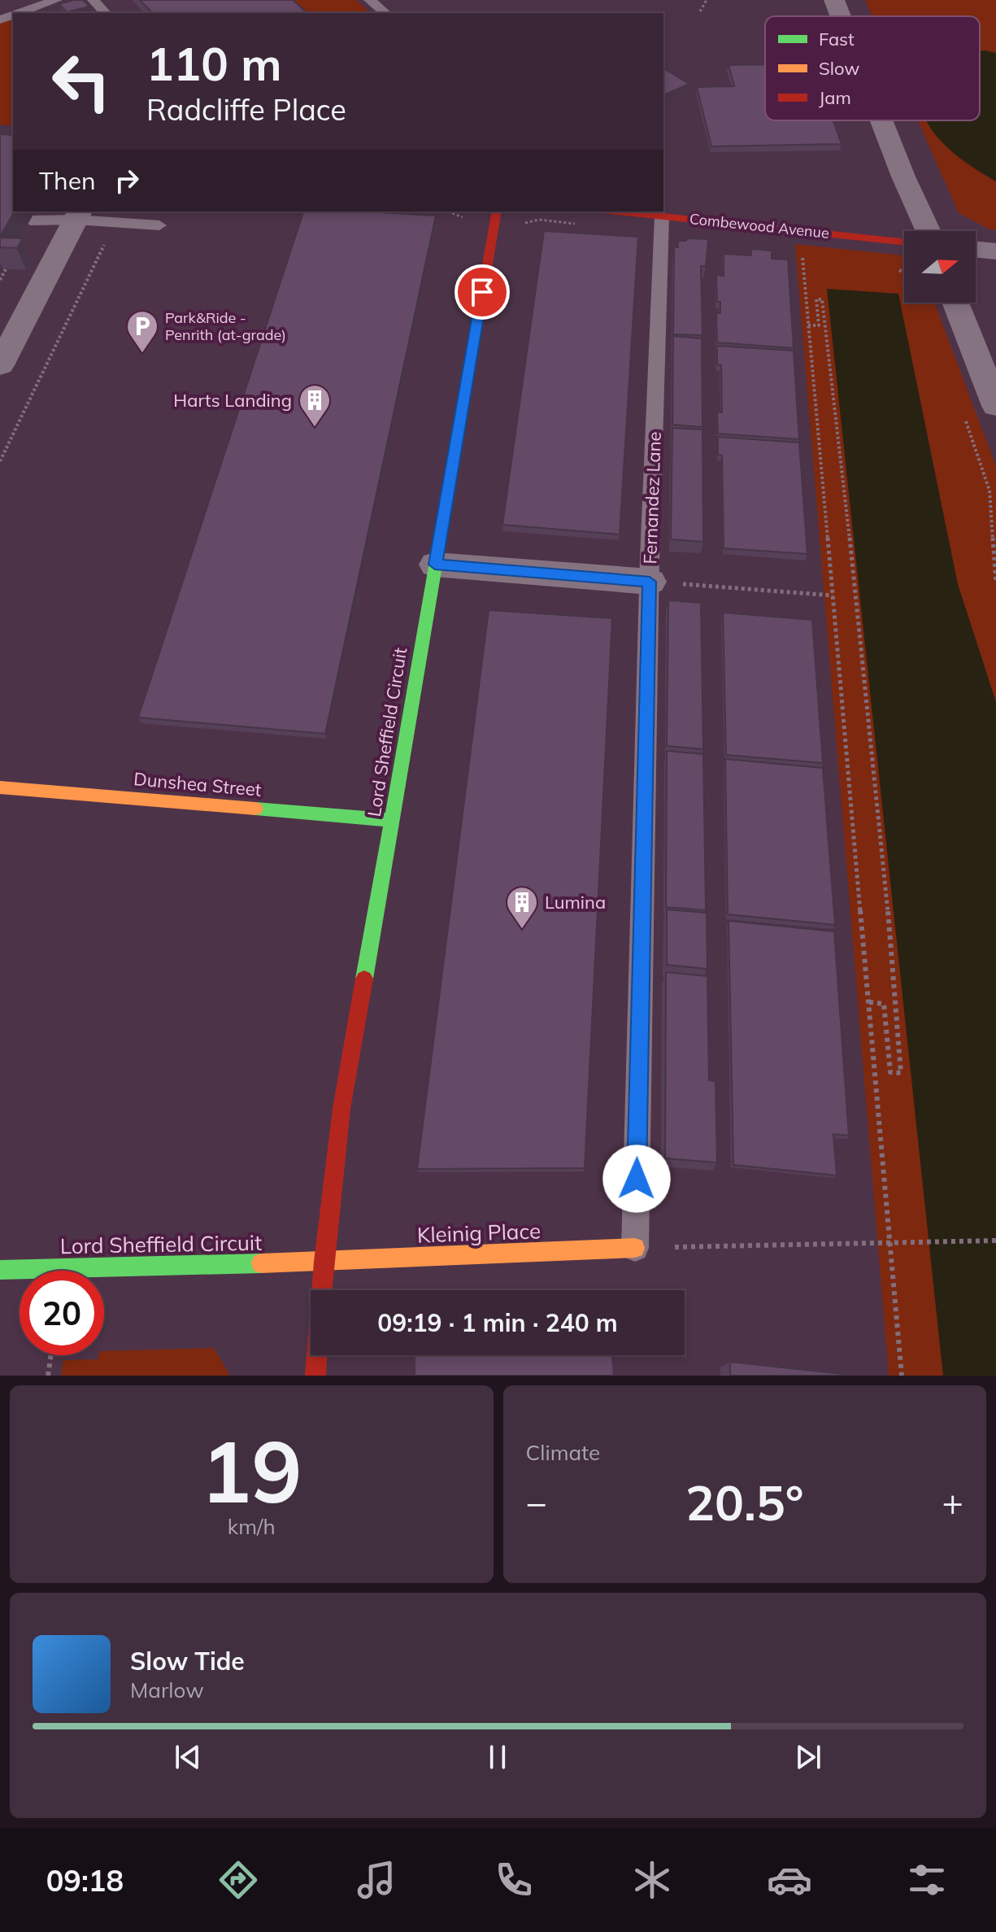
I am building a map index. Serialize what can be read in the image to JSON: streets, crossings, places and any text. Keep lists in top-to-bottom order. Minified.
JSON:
{"streets":{"street":["Combewood Avenue","Lord Sheffield Circuit","Dunshea Street","Kleinig Place"],"lane":["Fernandez Lane"]},"crossings":[["Combewood Avenue","Fernandez Lane"],["Fernandez Lane","Kleinig Place"],["Lord Sheffield Circuit","Dunshea Street"],["Lord Sheffield Circuit","Kleinig Place"]],"places":{"parking":["Park&Ride - Penrith (at-grade)"],"building":["Harts Landing","Lumina"]},"legend":["Fast","Slow","Jam"],"north":"right","page":{"turn":["110 m","Radcliffe Place"],"then":"Then","limit":"20","trip":"09:19 · 1 min · 240 m","tile":[["19","km/h"],"Climate"],"heat":["−","20.5°","+"],"song":["Slow Tide","Marlow"],"tabs":"09:18"}}
